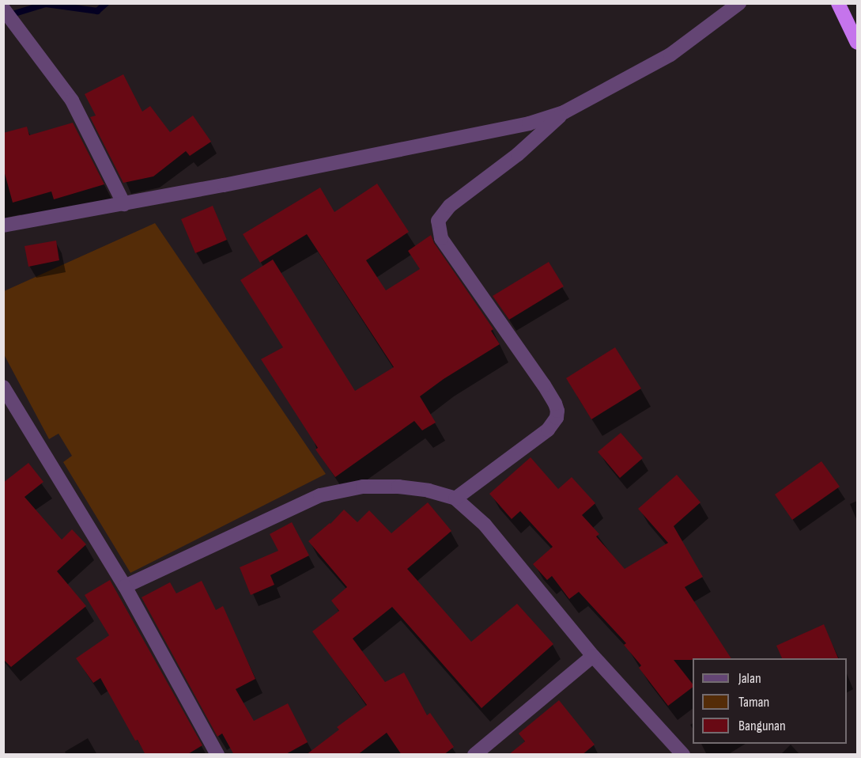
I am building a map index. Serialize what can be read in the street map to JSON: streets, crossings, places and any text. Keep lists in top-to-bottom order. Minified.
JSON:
{"legend":["Jalan","Taman","Bangunan"]}
